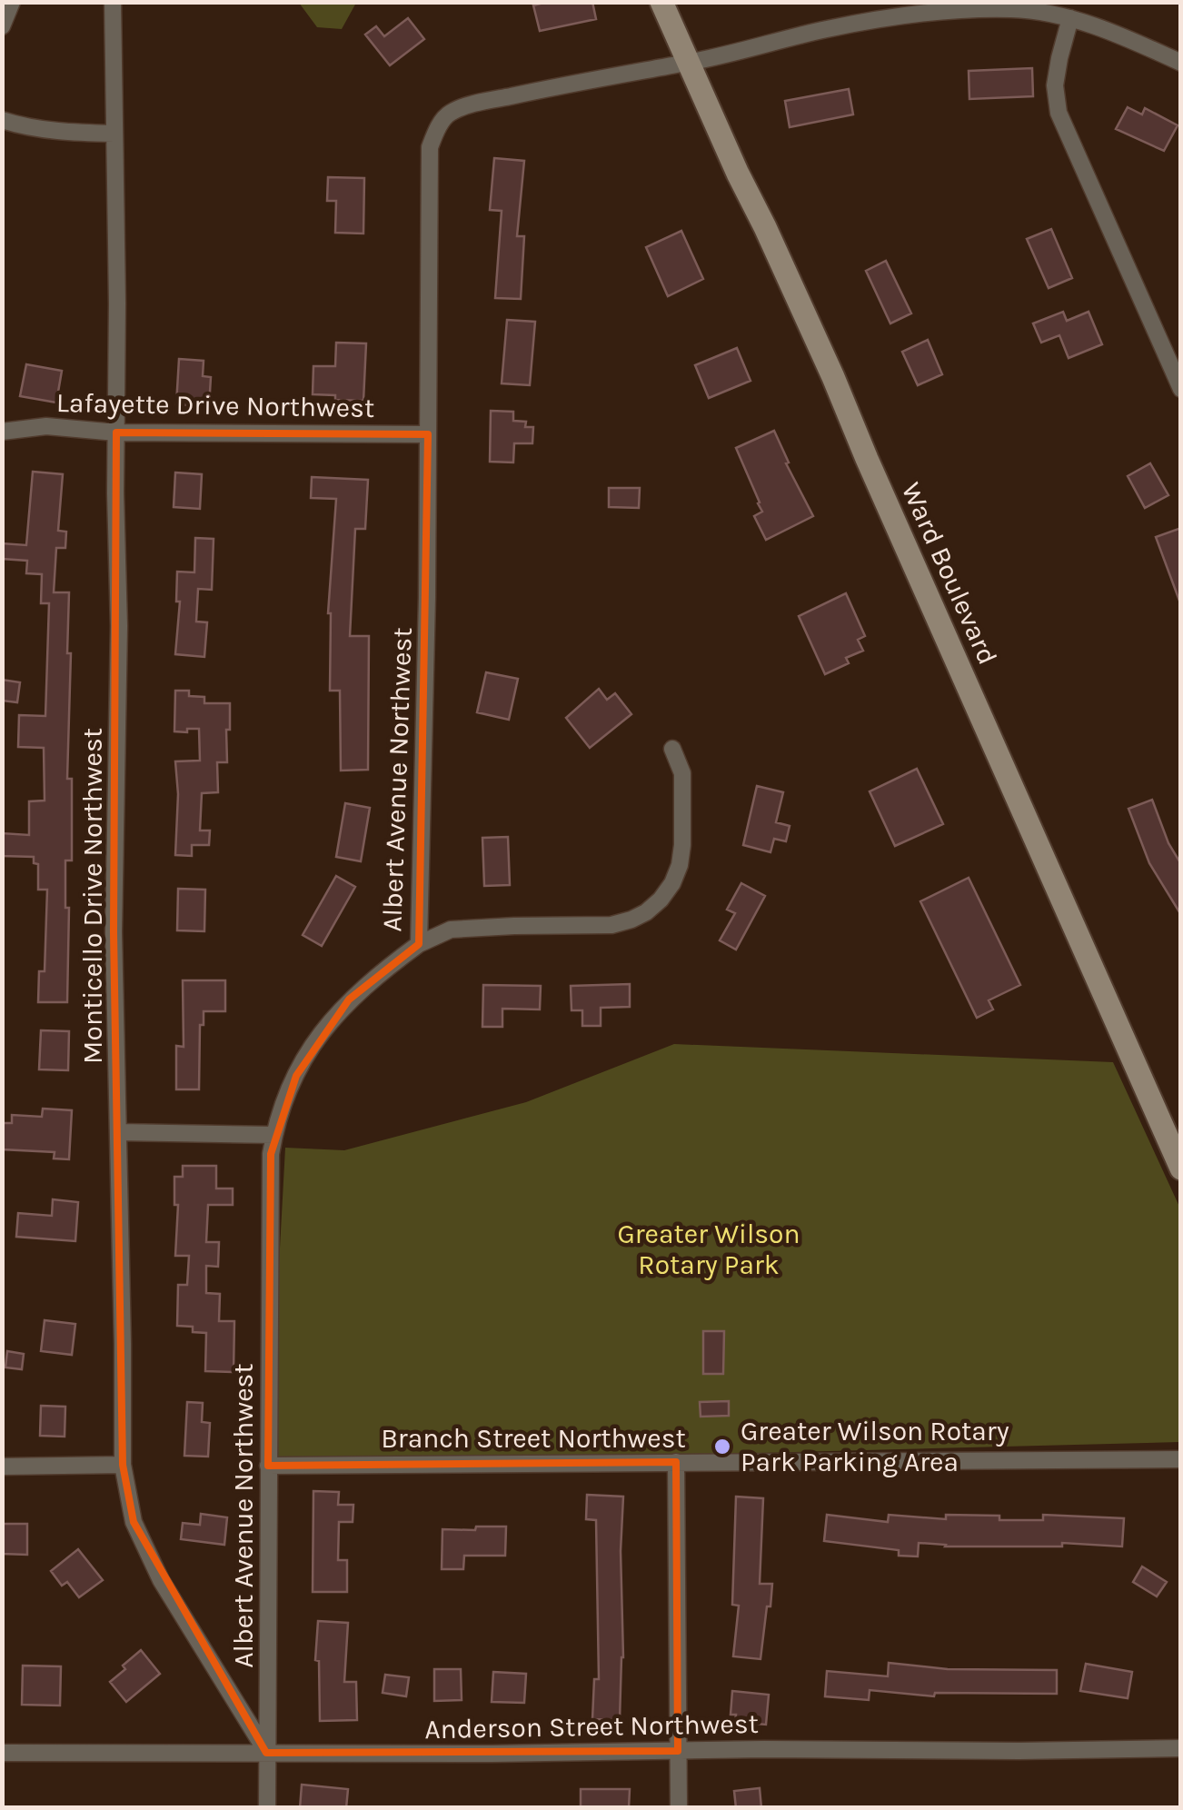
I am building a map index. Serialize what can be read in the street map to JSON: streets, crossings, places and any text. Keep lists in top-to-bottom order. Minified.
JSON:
{"streets":{"main road":["Ward Boulevard"],"street":["Lafayette Drive Northwest","Albert Avenue Northwest","Monticello Drive Northwest","Branch Street Northwest","Anderson Street Northwest"]},"crossings":[["Lafayette Drive Northwest","Albert Avenue Northwest"],["Lafayette Drive Northwest","Monticello Drive Northwest"],["Ward Boulevard","Albert Avenue Northwest"],["Albert Avenue Northwest","Monticello Drive Northwest"],["Albert Avenue Northwest","Branch Street Northwest"],["Albert Avenue Northwest","Anderson Street Northwest"],["Monticello Drive Northwest","Anderson Street Northwest"]],"parks":["Greater Wilson Rotary Park"],"places":["Greater Wilson Rotary Park Parking Area"]}
